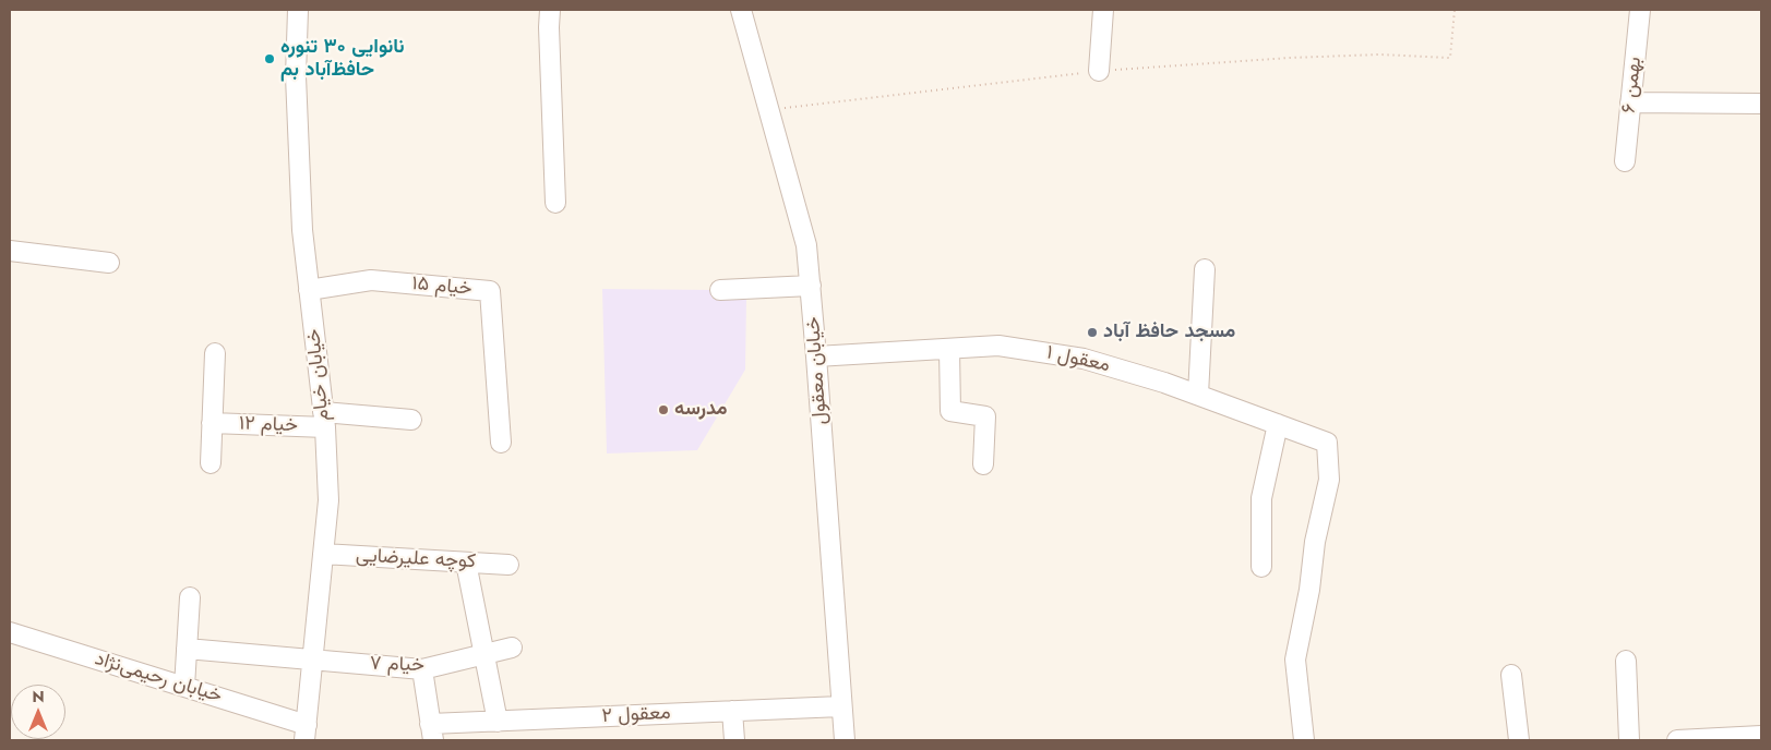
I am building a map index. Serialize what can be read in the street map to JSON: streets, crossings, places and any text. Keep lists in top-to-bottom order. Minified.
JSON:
{"streets":{"street":["بهمن ۶","خیام ۱۵","معقول ۱","خیابان معقول","خیابان خیام","خیام ۱۲","کوچه علیرضایی","خیام ۷","خیابان رحیمی‌نژاد","معقول ۲"]},"crossings":[["خیام ۱۵","خیابان خیام"],["معقول ۱","خیابان معقول"],["خیابان معقول","معقول ۲"],["خیابان خیام","خیام ۱۲"],["خیابان خیام","کوچه علیرضایی"],["خیابان خیام","خیام ۷"],["خیابان خیام","خیابان رحیمی‌نژاد"]],"places":["نانوایی ۳۰ تنوره حافظ‌آباد بم","مسجد حافظ آباد","مدرسه"],"north":"top"}
